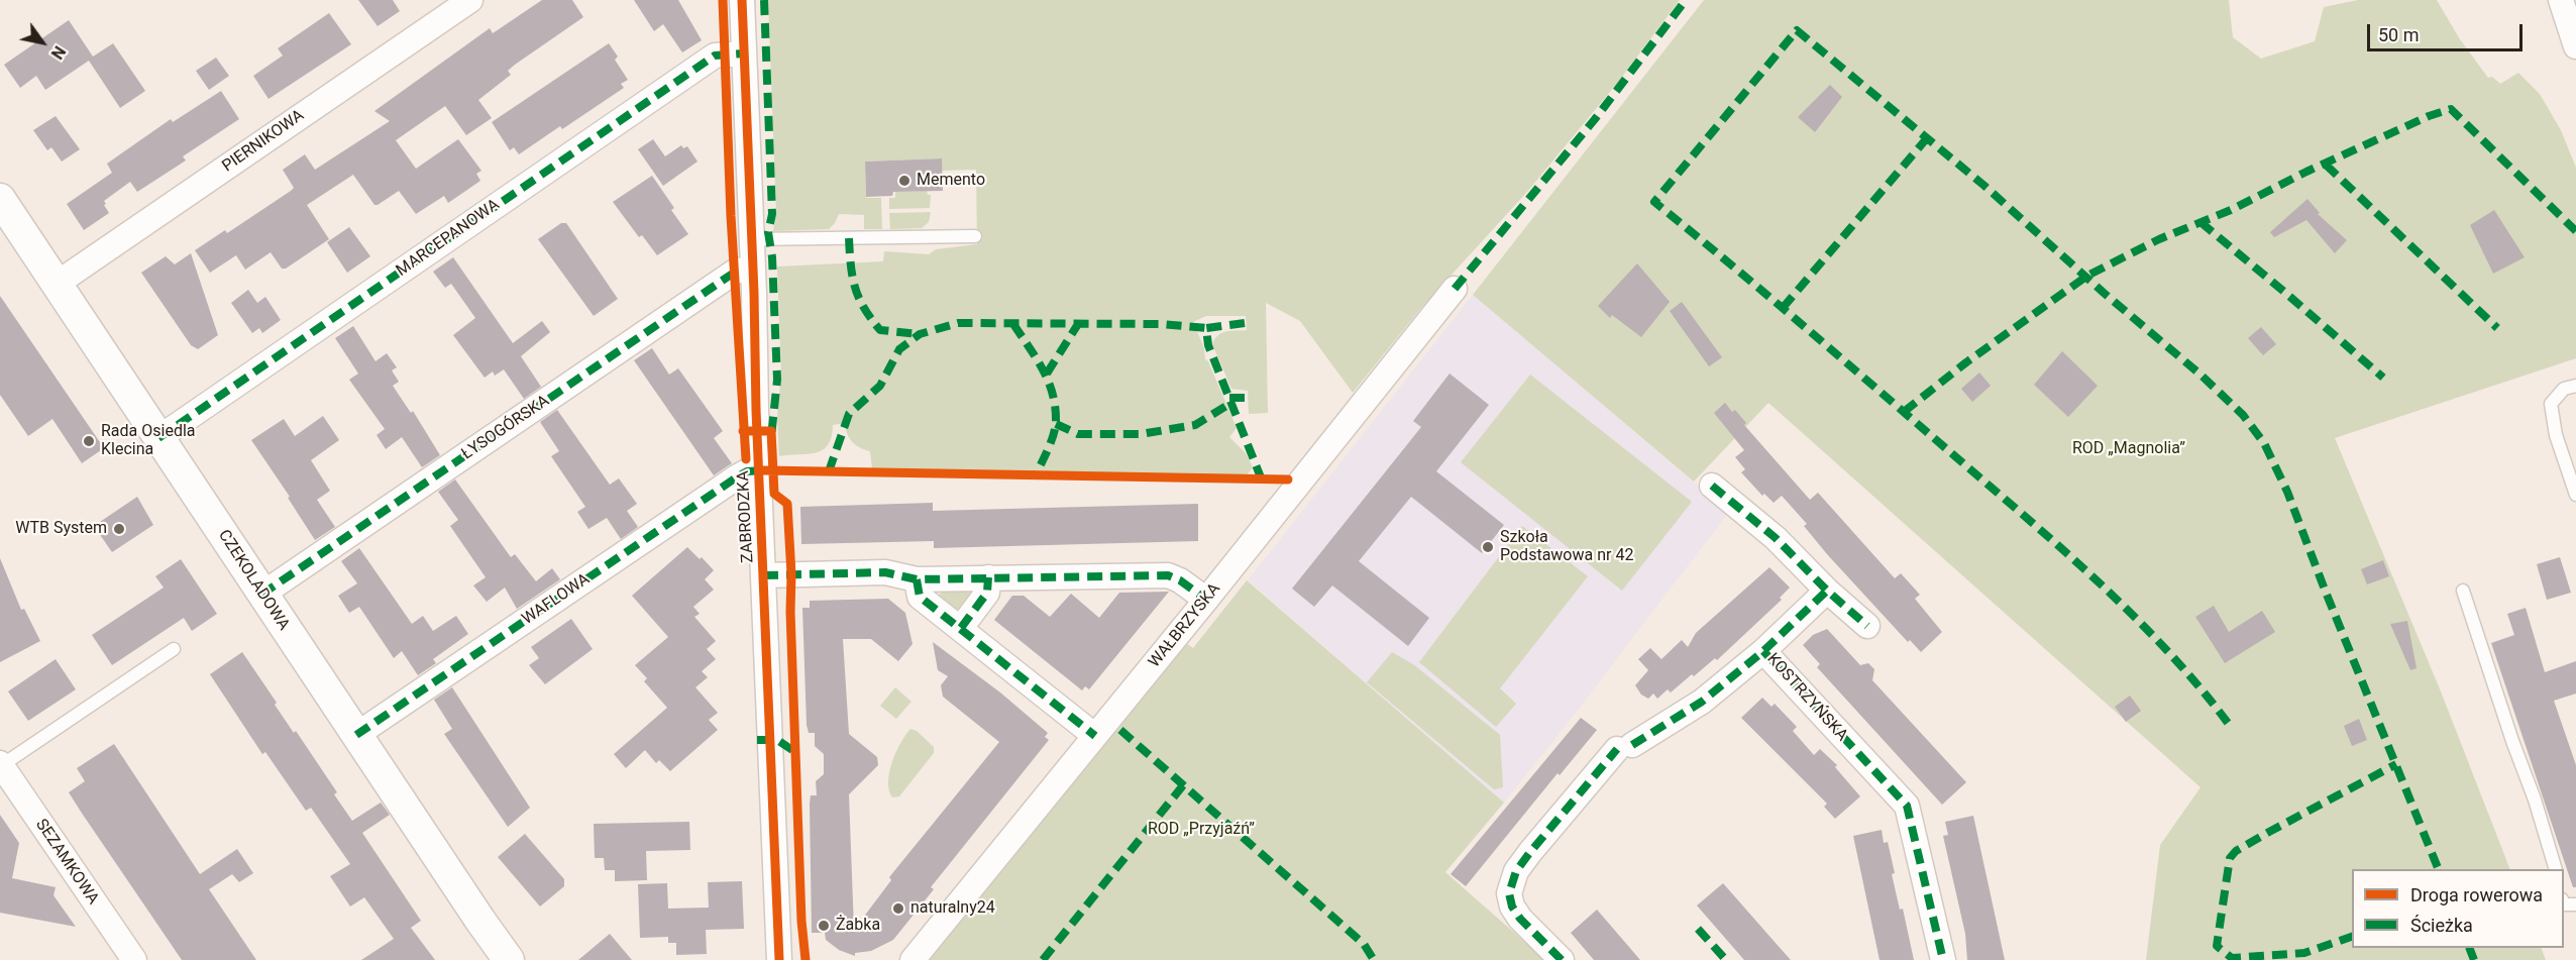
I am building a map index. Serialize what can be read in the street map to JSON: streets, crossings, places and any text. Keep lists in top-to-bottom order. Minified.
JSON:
{"streets":{"street":["PIERNIKOWA","MARCEPANOWA","ŁYSOGÓRSKA","ZABRODZKA","CZEKOLADOWA","WAFLOWA","WAŁBRZYSKA","KOSTRZYŃSKA","SEZAMKOWA"]},"crossings":[["PIERNIKOWA","CZEKOLADOWA"],["MARCEPANOWA","ZABRODZKA"],["MARCEPANOWA","CZEKOLADOWA"],["ŁYSOGÓRSKA","ZABRODZKA"],["ŁYSOGÓRSKA","CZEKOLADOWA"],["ZABRODZKA","WAFLOWA"],["CZEKOLADOWA","WAFLOWA"]],"parks":["ROD „Magnolia”","ROD „Przyjaźń”"],"places":["Memento","Rada Osiedla Klecina","WTB System","Szkoła Podstawowa nr 42","naturalny24","Żabka"],"legend":["Droga rowerowa","Ścieżka"],"scale_bar":"50 m","north":"bottom right"}
